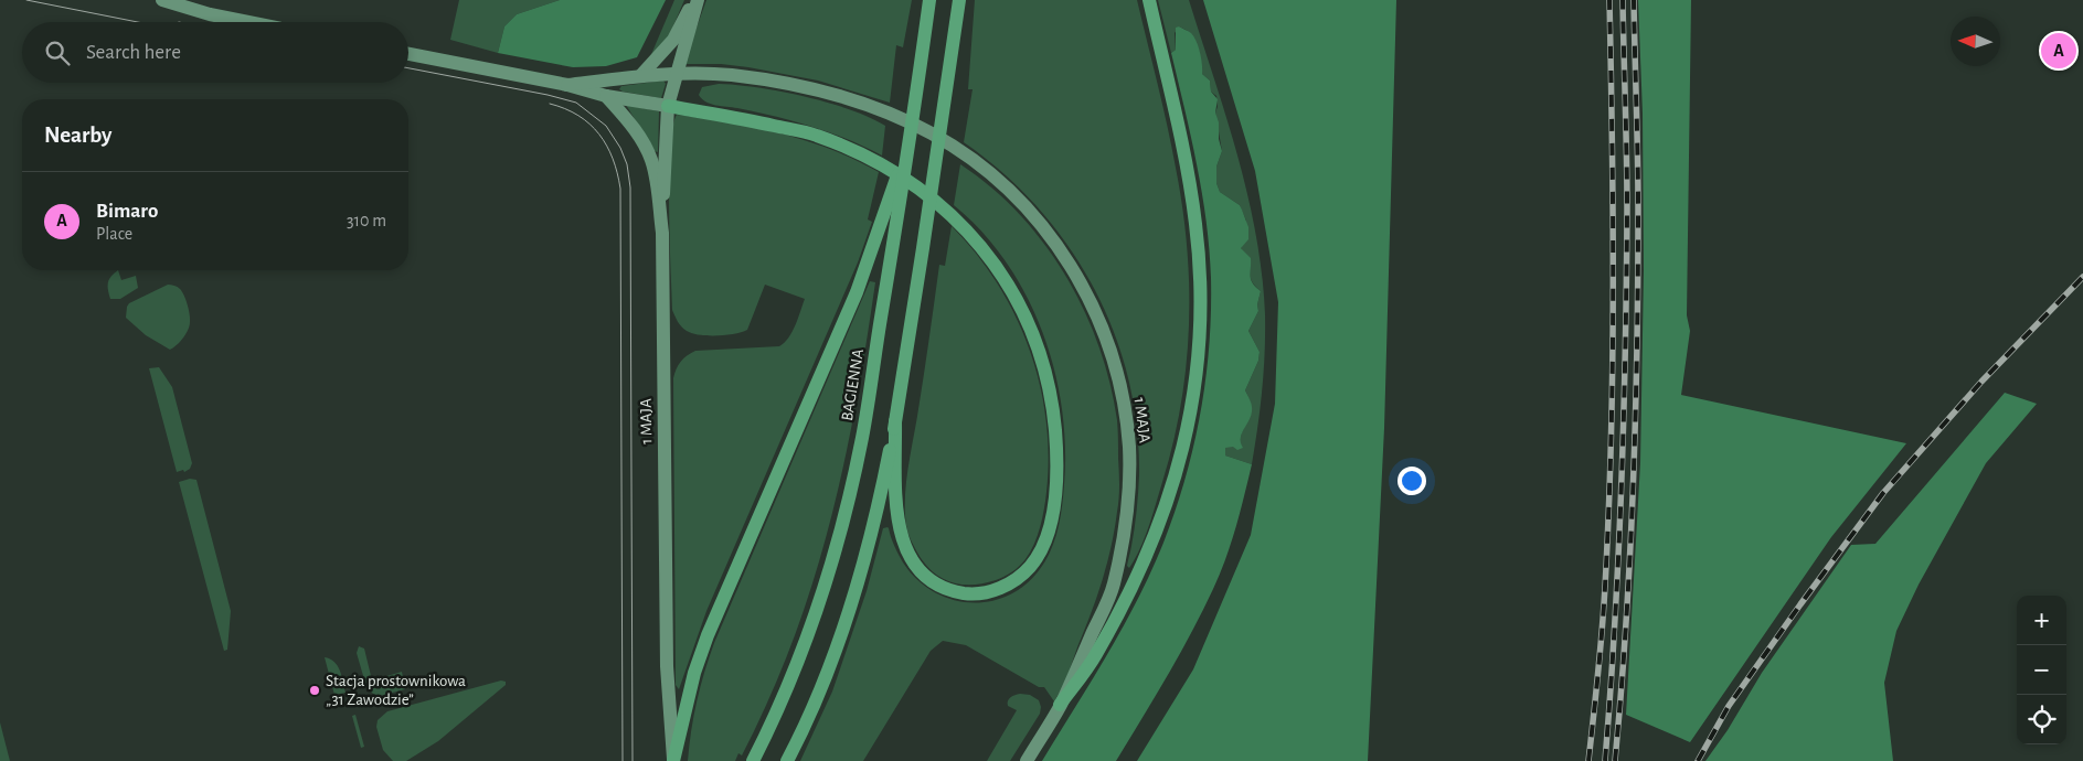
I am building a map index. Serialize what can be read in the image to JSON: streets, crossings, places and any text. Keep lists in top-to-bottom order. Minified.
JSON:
{"streets":{"main road":["BAGIENNA"],"street":["1 MAJA"]},"places":["Stacja prostownikowa „31 Zawodzie”"],"north":"left","page":{"search":"Search here","pins":"A","heading":"Nearby","list":[{"mark":"A","name":"Bimaro","note":"Place","value":"310 m"}],"map_buttons":["+","−"]}}
